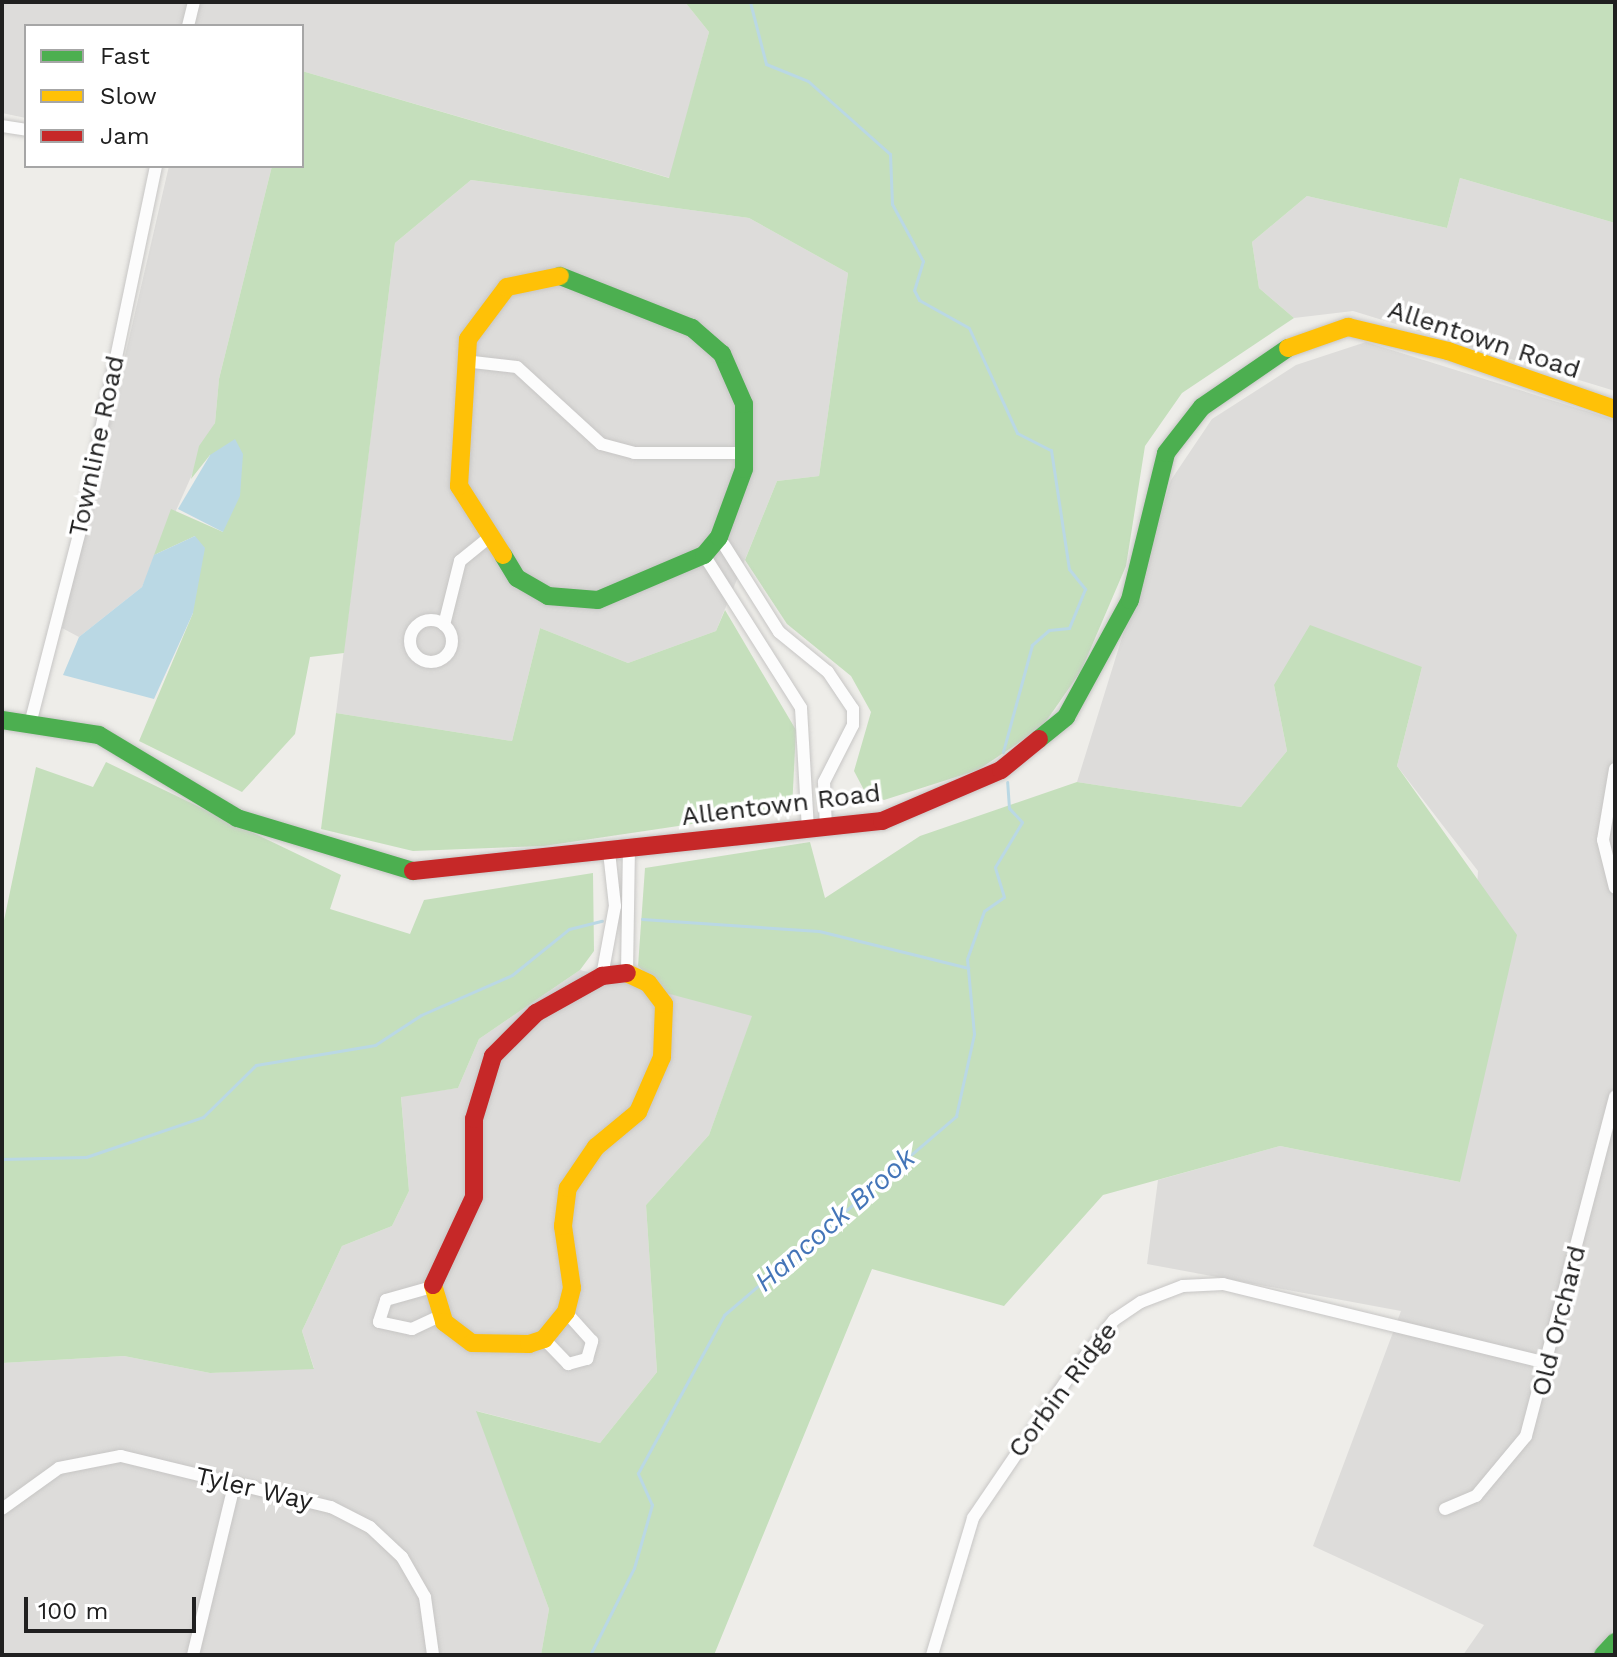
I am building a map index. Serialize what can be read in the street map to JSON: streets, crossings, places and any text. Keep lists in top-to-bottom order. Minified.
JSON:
{"streets":{"street":["Allentown Road","Townline Road","Old Orchard","Corbin Ridge","Tyler Way"]},"crossings":[["Allentown Road","Townline Road"],["Old Orchard","Corbin Ridge"]],"water":["Hancock Brook"],"legend":["Fast","Slow","Jam"],"scale_bar":"100 m"}
